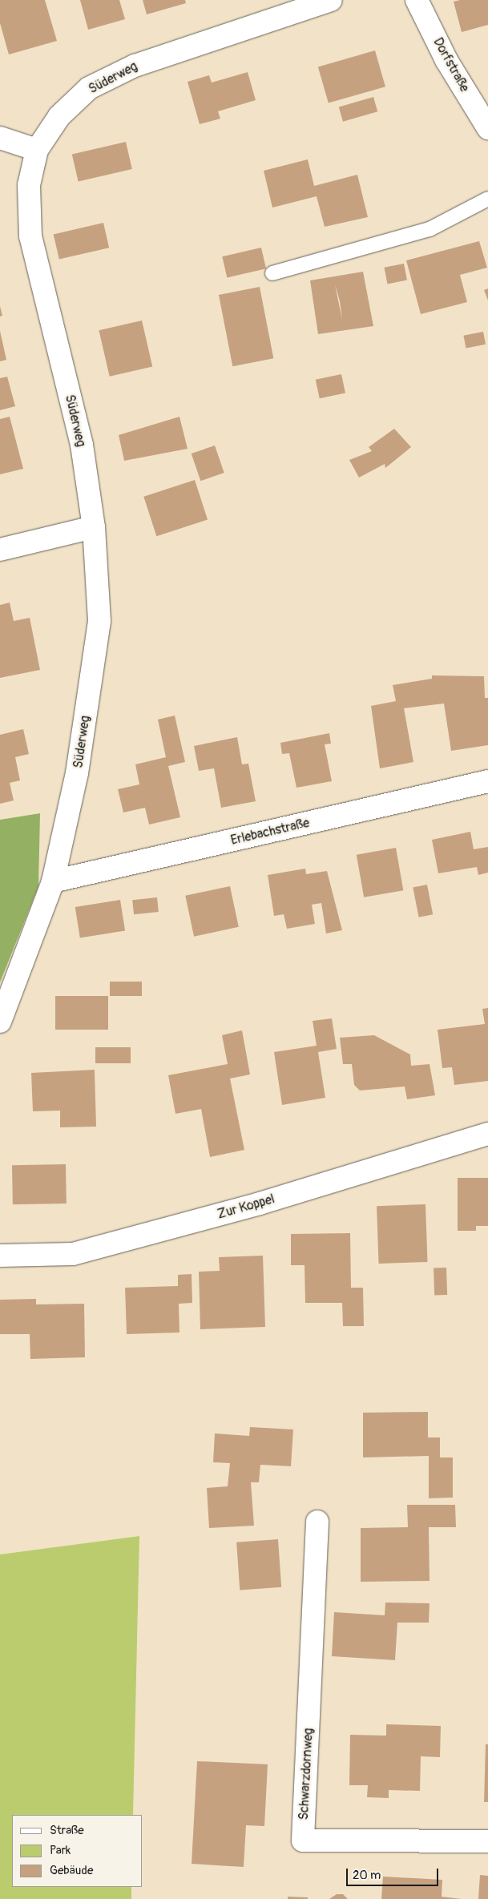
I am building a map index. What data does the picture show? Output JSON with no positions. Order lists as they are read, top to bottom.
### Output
{
  "streets": {
    "street": [
      "Dorfstraße",
      "Süderweg",
      "Erlebachstraße",
      "Zur Koppel",
      "Schwarzdornweg"
    ]
  },
  "crossings": [
    ["Süderweg", "Erlebachstraße"]
  ],
  "legend": ["Straße", "Park", "Gebäude"],
  "scale_bar": "20 m"
}
